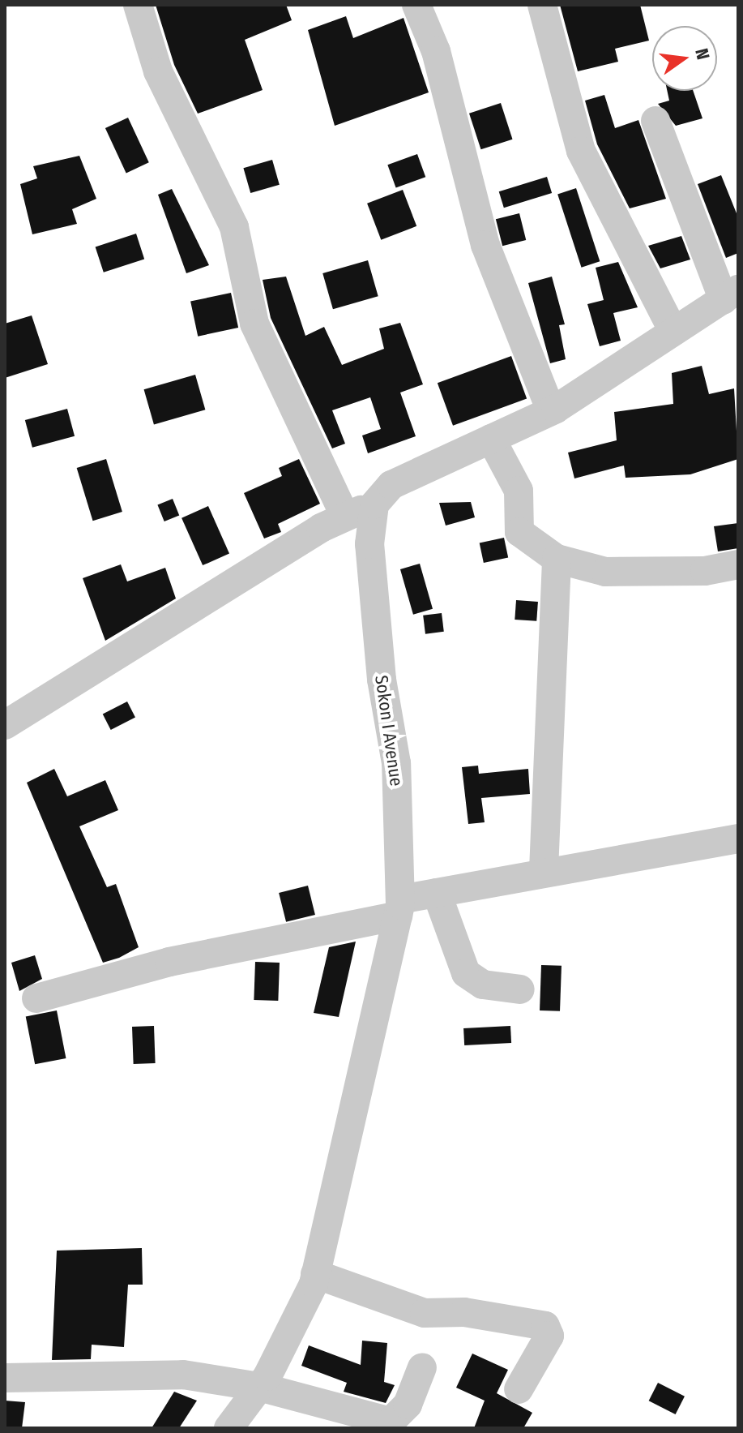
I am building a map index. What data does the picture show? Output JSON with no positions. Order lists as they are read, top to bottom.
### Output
{
  "streets": {
    "street": ["Sokon I Avenue"]
  },
  "north": "right"
}
